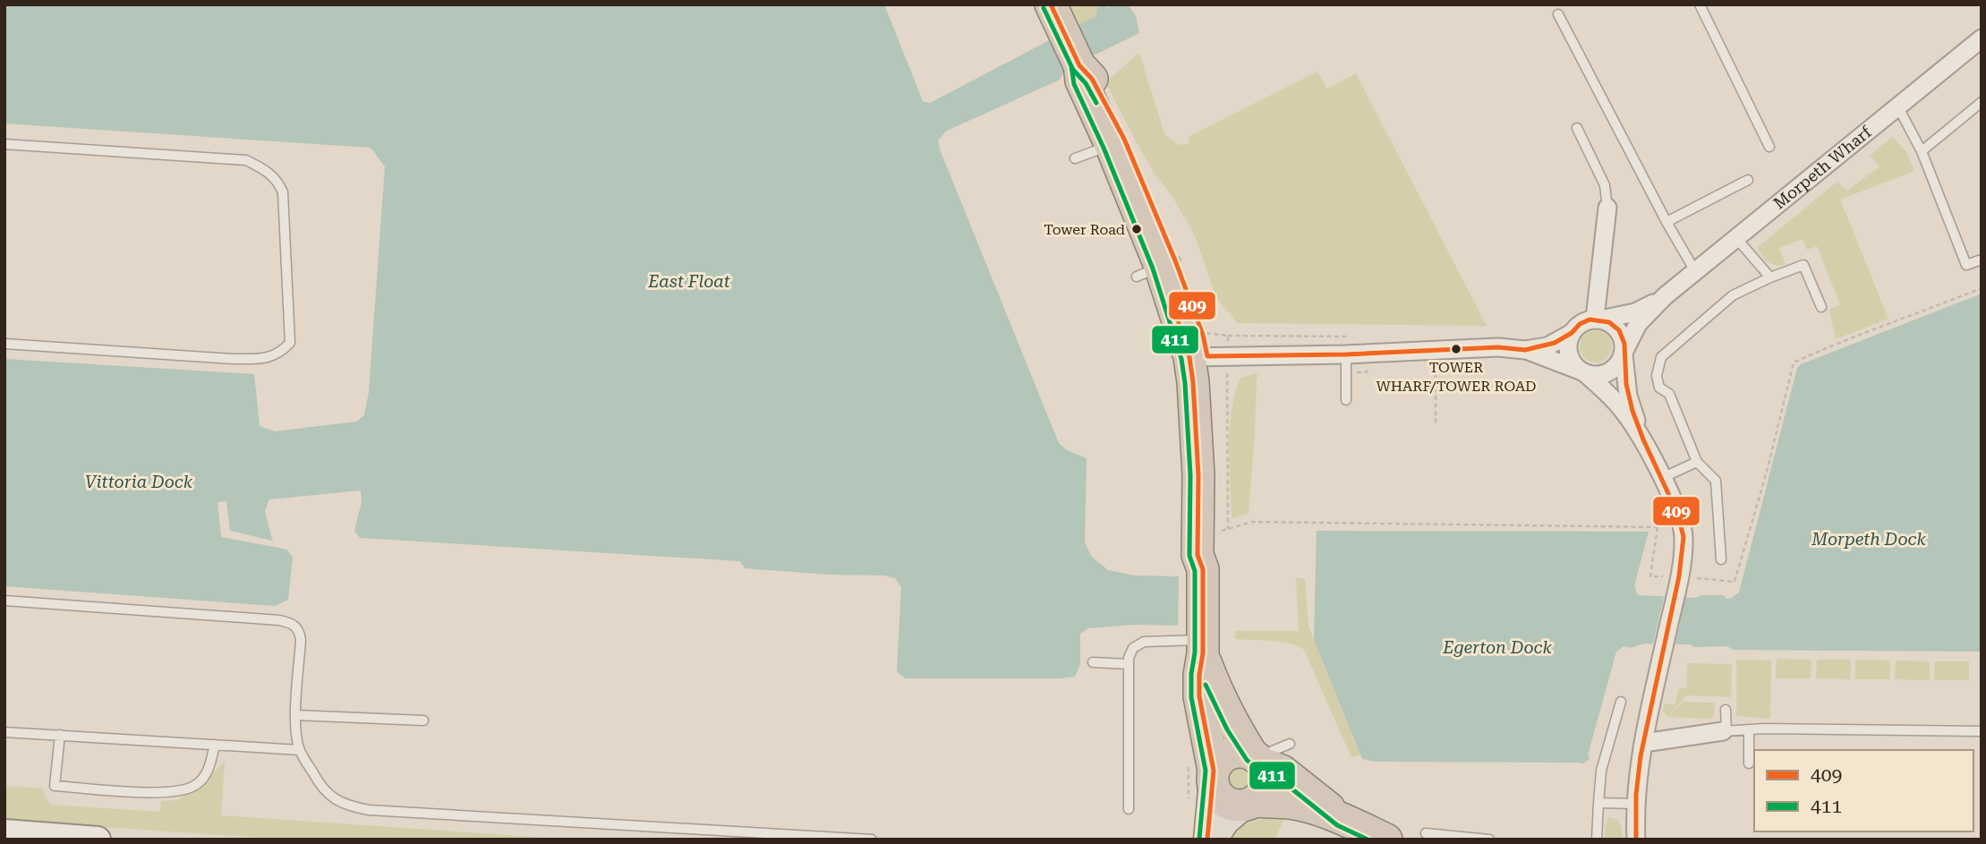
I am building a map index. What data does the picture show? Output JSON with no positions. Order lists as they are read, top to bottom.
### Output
{
  "streets": {
    "street": ["Morpeth Wharf"]
  },
  "water": [
    "East Float",
    "Vittoria Dock",
    "Morpeth Dock",
    "Egerton Dock"
  ],
  "places": ["Tower Road", "TOWER WHARF/TOWER ROAD"],
  "lines": ["transit line 409", "transit line 411"],
  "legend": ["409", "411"]
}
